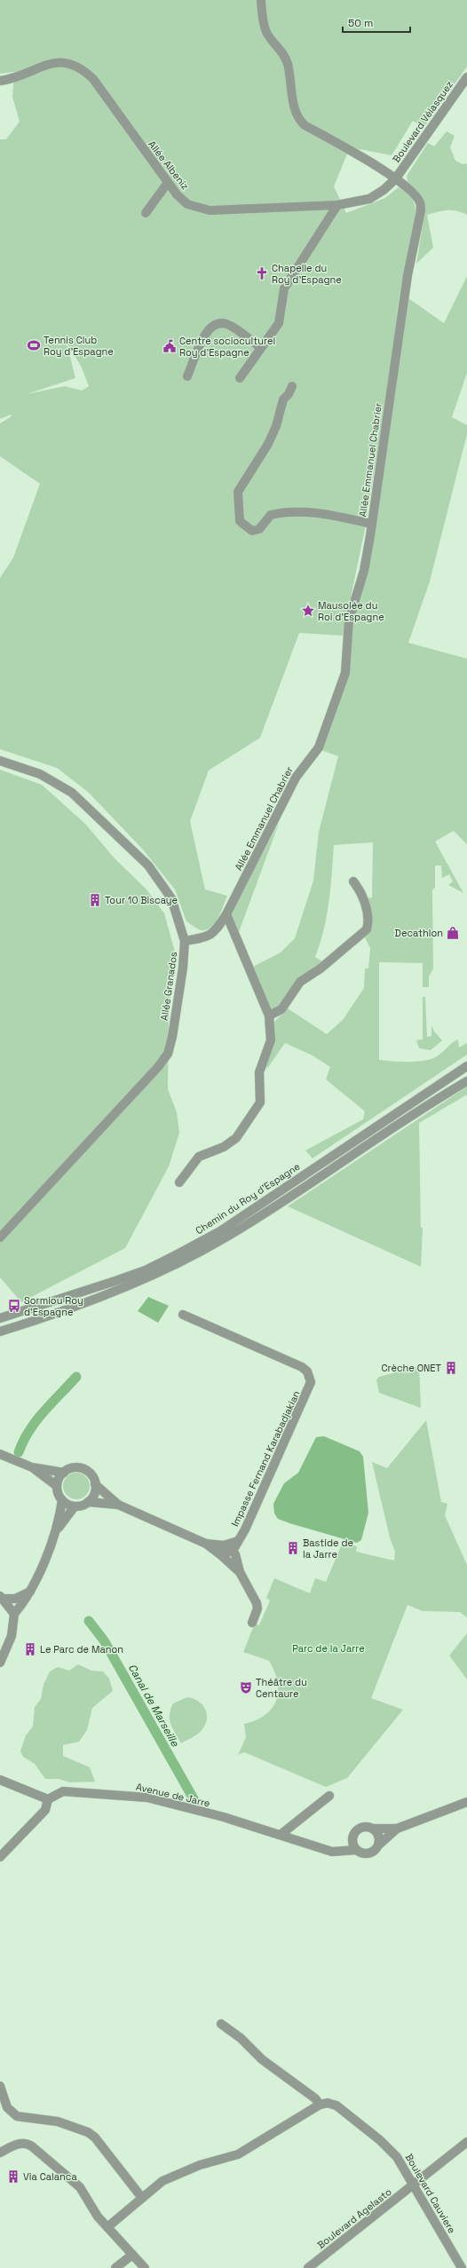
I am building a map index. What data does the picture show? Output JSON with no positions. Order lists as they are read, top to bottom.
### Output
{
  "streets": {
    "street": [
      "Boulevard Vélasquez",
      "Allée Albeniz",
      "Allée Emmanuel Chabrier",
      "Allée Granados",
      "Chemin du Roy d'Espagne",
      "Impasse Fernand Karabadjakian",
      "Avenue de Jarre",
      "Boulevard Cauviere",
      "Boulevard Agelasto"
    ]
  },
  "crossings": [
    ["Boulevard Vélasquez", "Allée Albeniz"],
    ["Boulevard Vélasquez", "Allée Emmanuel Chabrier"],
    ["Allée Albeniz", "Allée Emmanuel Chabrier"],
    ["Allée Emmanuel Chabrier", "Allée Granados"],
    ["Boulevard Cauviere", "Boulevard Agelasto"]
  ],
  "water": ["Canal de Marseille"],
  "parks": ["Parc de la Jarre"],
  "places": {
    "church": ["Chapelle du Roy d’Espagne"],
    "sports": ["Tennis Club Roy d'Espagne"],
    "public building": ["Centre socioculturel Roy d'Espagne"],
    "place": ["Mausolée du Roi d’Espagne"],
    "building": [
      "Tour 10 Biscaye",
      "Crèche ONET",
      "Bastide de la Jarre",
      "Le Parc de Manon",
      "Via Calanca"
    ],
    "shop": ["Decathlon"],
    "bus stop": ["Sormiou Roy d'Espagne"],
    "theatre": ["Théâtre du Centaure"]
  },
  "scale_bar": "50 m"
}
